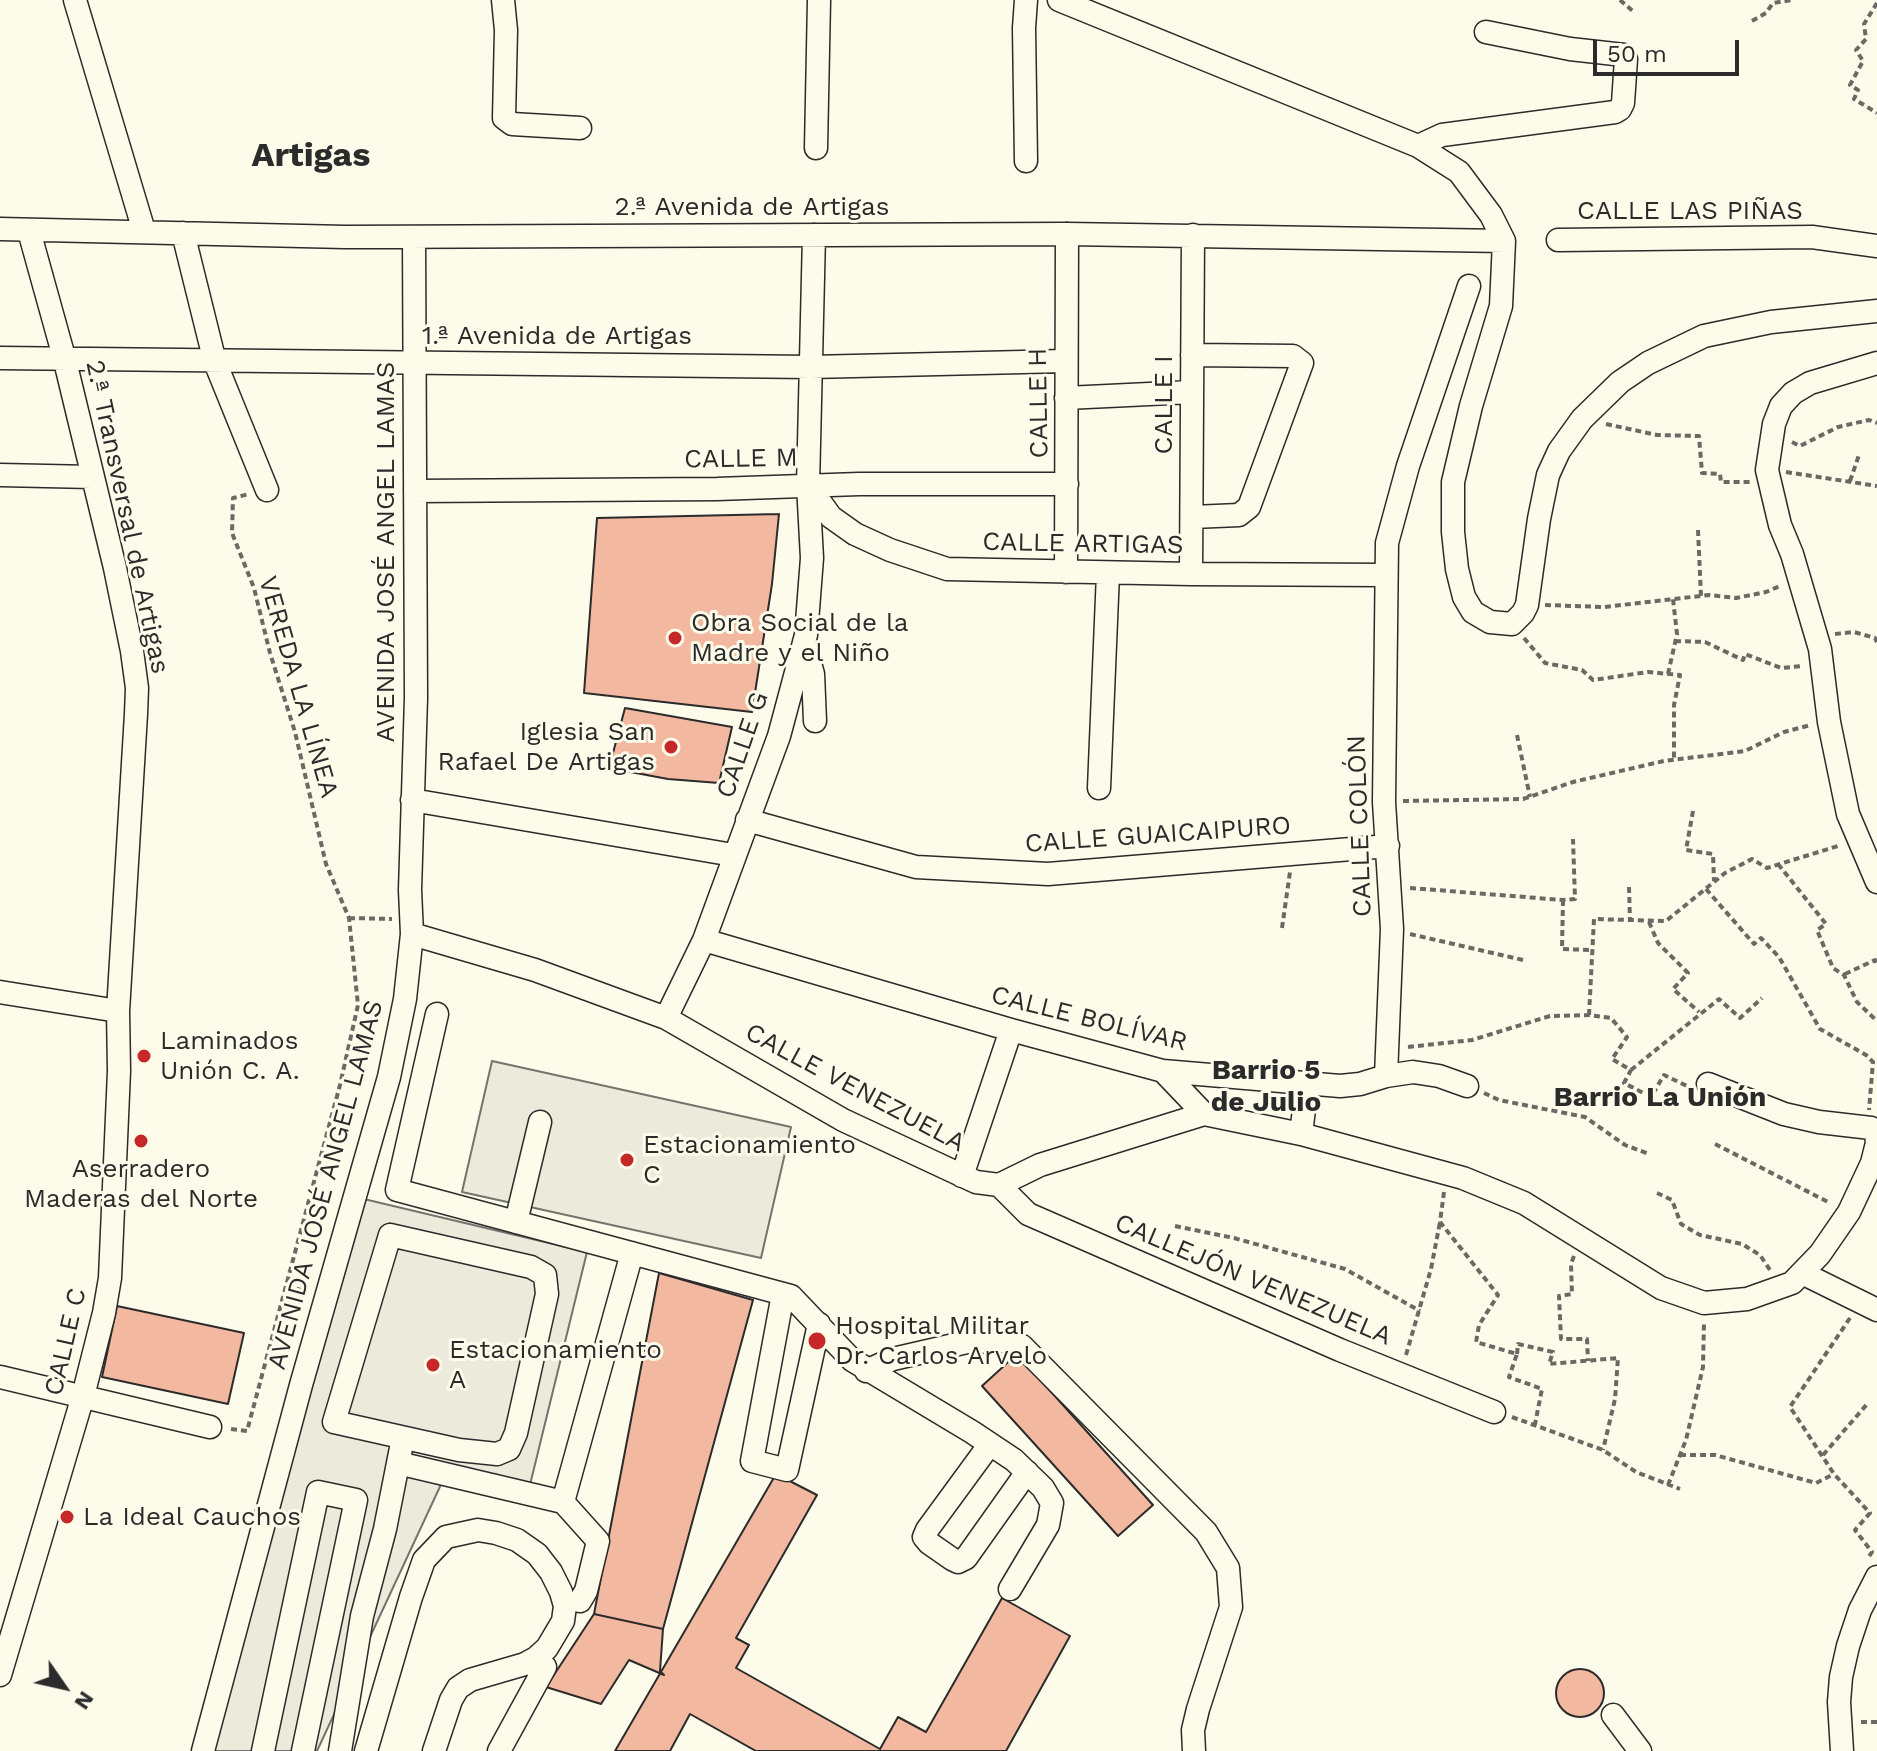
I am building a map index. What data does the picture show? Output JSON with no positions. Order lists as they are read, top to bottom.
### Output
{
  "streets": {
    "street": [
      "2.ª Avenida de Artigas",
      "CALLE LAS PIÑAS",
      "1.ª Avenida de Artigas",
      "CALLE H",
      "CALLE I",
      "CALLE M",
      "2.ª Transversal de Artigas",
      "CALLE ARTIGAS",
      "AVENIDA JOSÉ ANGEL LAMAS",
      "CALLE G",
      "CALLE COLÓN",
      "CALLE GUAICAIPURO",
      "CALLE BOLÍVAR",
      "CALLE VENEZUELA",
      "CALLEJÓN VENEZUELA",
      "CALLE C"
    ],
    "path": ["VEREDA LA LÍNEA"]
  },
  "crossings": [
    ["2.ª Avenida de Artigas", "CALLE H"],
    ["2.ª Avenida de Artigas", "CALLE I"],
    ["2.ª Avenida de Artigas", "2.ª Transversal de Artigas"],
    ["2.ª Avenida de Artigas", "AVENIDA JOSÉ ANGEL LAMAS"],
    ["2.ª Avenida de Artigas", "CALLE G"],
    ["1.ª Avenida de Artigas", "CALLE H"],
    ["1.ª Avenida de Artigas", "2.ª Transversal de Artigas"],
    ["1.ª Avenida de Artigas", "AVENIDA JOSÉ ANGEL LAMAS"],
    ["1.ª Avenida de Artigas", "CALLE G"],
    ["CALLE H", "CALLE M"],
    ["CALLE H", "CALLE ARTIGAS"],
    ["CALLE I", "CALLE ARTIGAS"],
    ["CALLE M", "CALLE ARTIGAS"],
    ["CALLE M", "AVENIDA JOSÉ ANGEL LAMAS"],
    ["CALLE M", "CALLE G"],
    ["2.ª Transversal de Artigas", "CALLE C"],
    ["CALLE ARTIGAS", "CALLE G"],
    ["CALLE ARTIGAS", "CALLE COLÓN"],
    ["AVENIDA JOSÉ ANGEL LAMAS", "CALLE VENEZUELA"],
    ["CALLE G", "CALLE GUAICAIPURO"],
    ["CALLE G", "CALLE BOLÍVAR"],
    ["CALLE G", "CALLE VENEZUELA"],
    ["CALLE COLÓN", "CALLE GUAICAIPURO"],
    ["CALLE COLÓN", "CALLE BOLÍVAR"],
    ["CALLE VENEZUELA", "CALLEJÓN VENEZUELA"]
  ],
  "districts": ["Artigas", "Barrio 5 de Julio", "Barrio La Unión"],
  "places": [
    "Obra Social de la Madre y el Niño",
    "Iglesia San Rafael De Artigas",
    "Laminados Unión C. A.",
    "Aserradero Maderas del Norte",
    "Estacionamiento C",
    "Hospital Militar Dr. Carlos Arvelo",
    "Estacionamiento A",
    "La Ideal Cauchos"
  ],
  "scale_bar": "50 m",
  "north": "bottom right"
}
